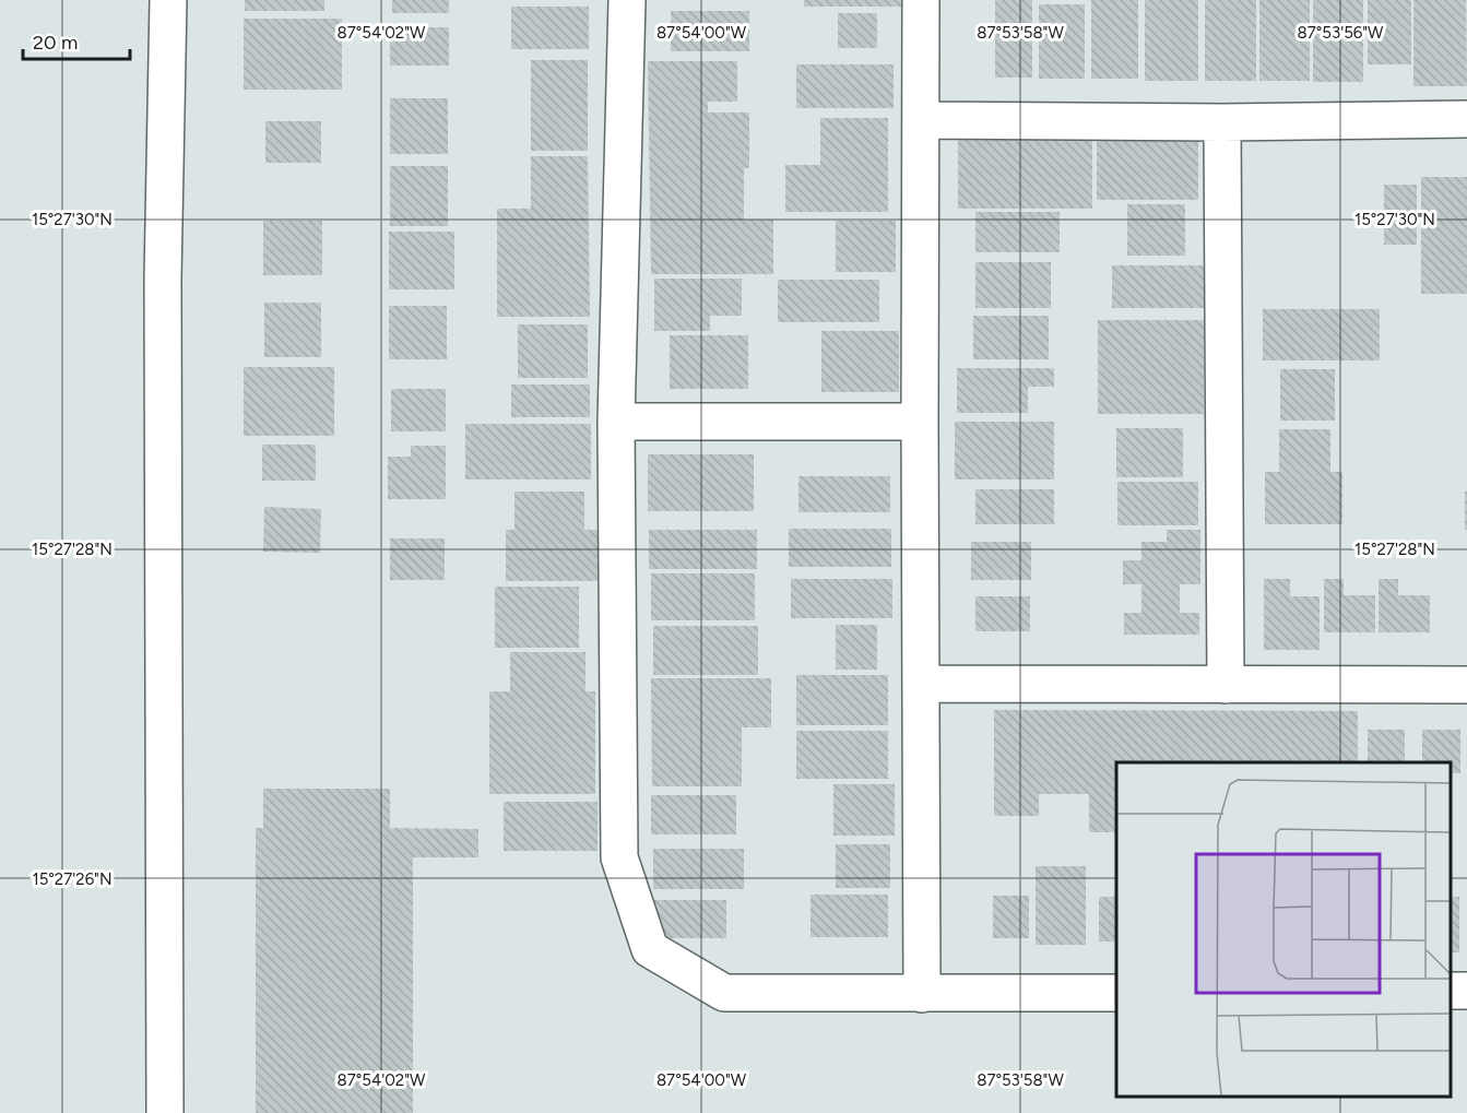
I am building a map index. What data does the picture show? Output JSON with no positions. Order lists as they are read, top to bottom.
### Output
{
  "scale_bar": "20 m",
  "coordinates": [
    "87°54'02\"W",
    "87°54'00\"W",
    "87°53'58\"W",
    "87°53'56\"W",
    "15°27'30\"N",
    "15°27'28\"N",
    "15°27'26\"N"
  ]
}
